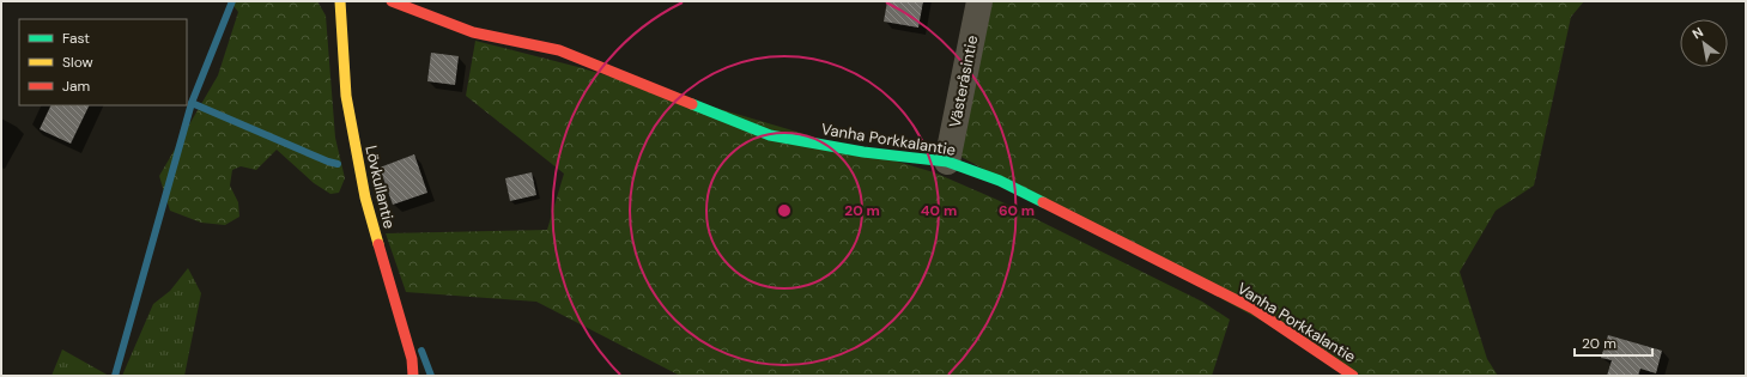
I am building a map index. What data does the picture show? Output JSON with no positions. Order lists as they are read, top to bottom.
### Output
{
  "streets": {
    "street": ["Västeråsintie", "Vanha Porkkalantie", "Lövkullantie"]
  },
  "crossings": [
    ["Västeråsintie", "Vanha Porkkalantie"]
  ],
  "legend": ["Fast", "Slow", "Jam"],
  "scale_bar": "20 m",
  "north": "top left",
  "rings": ["20 m", "40 m", "60 m"]
}
